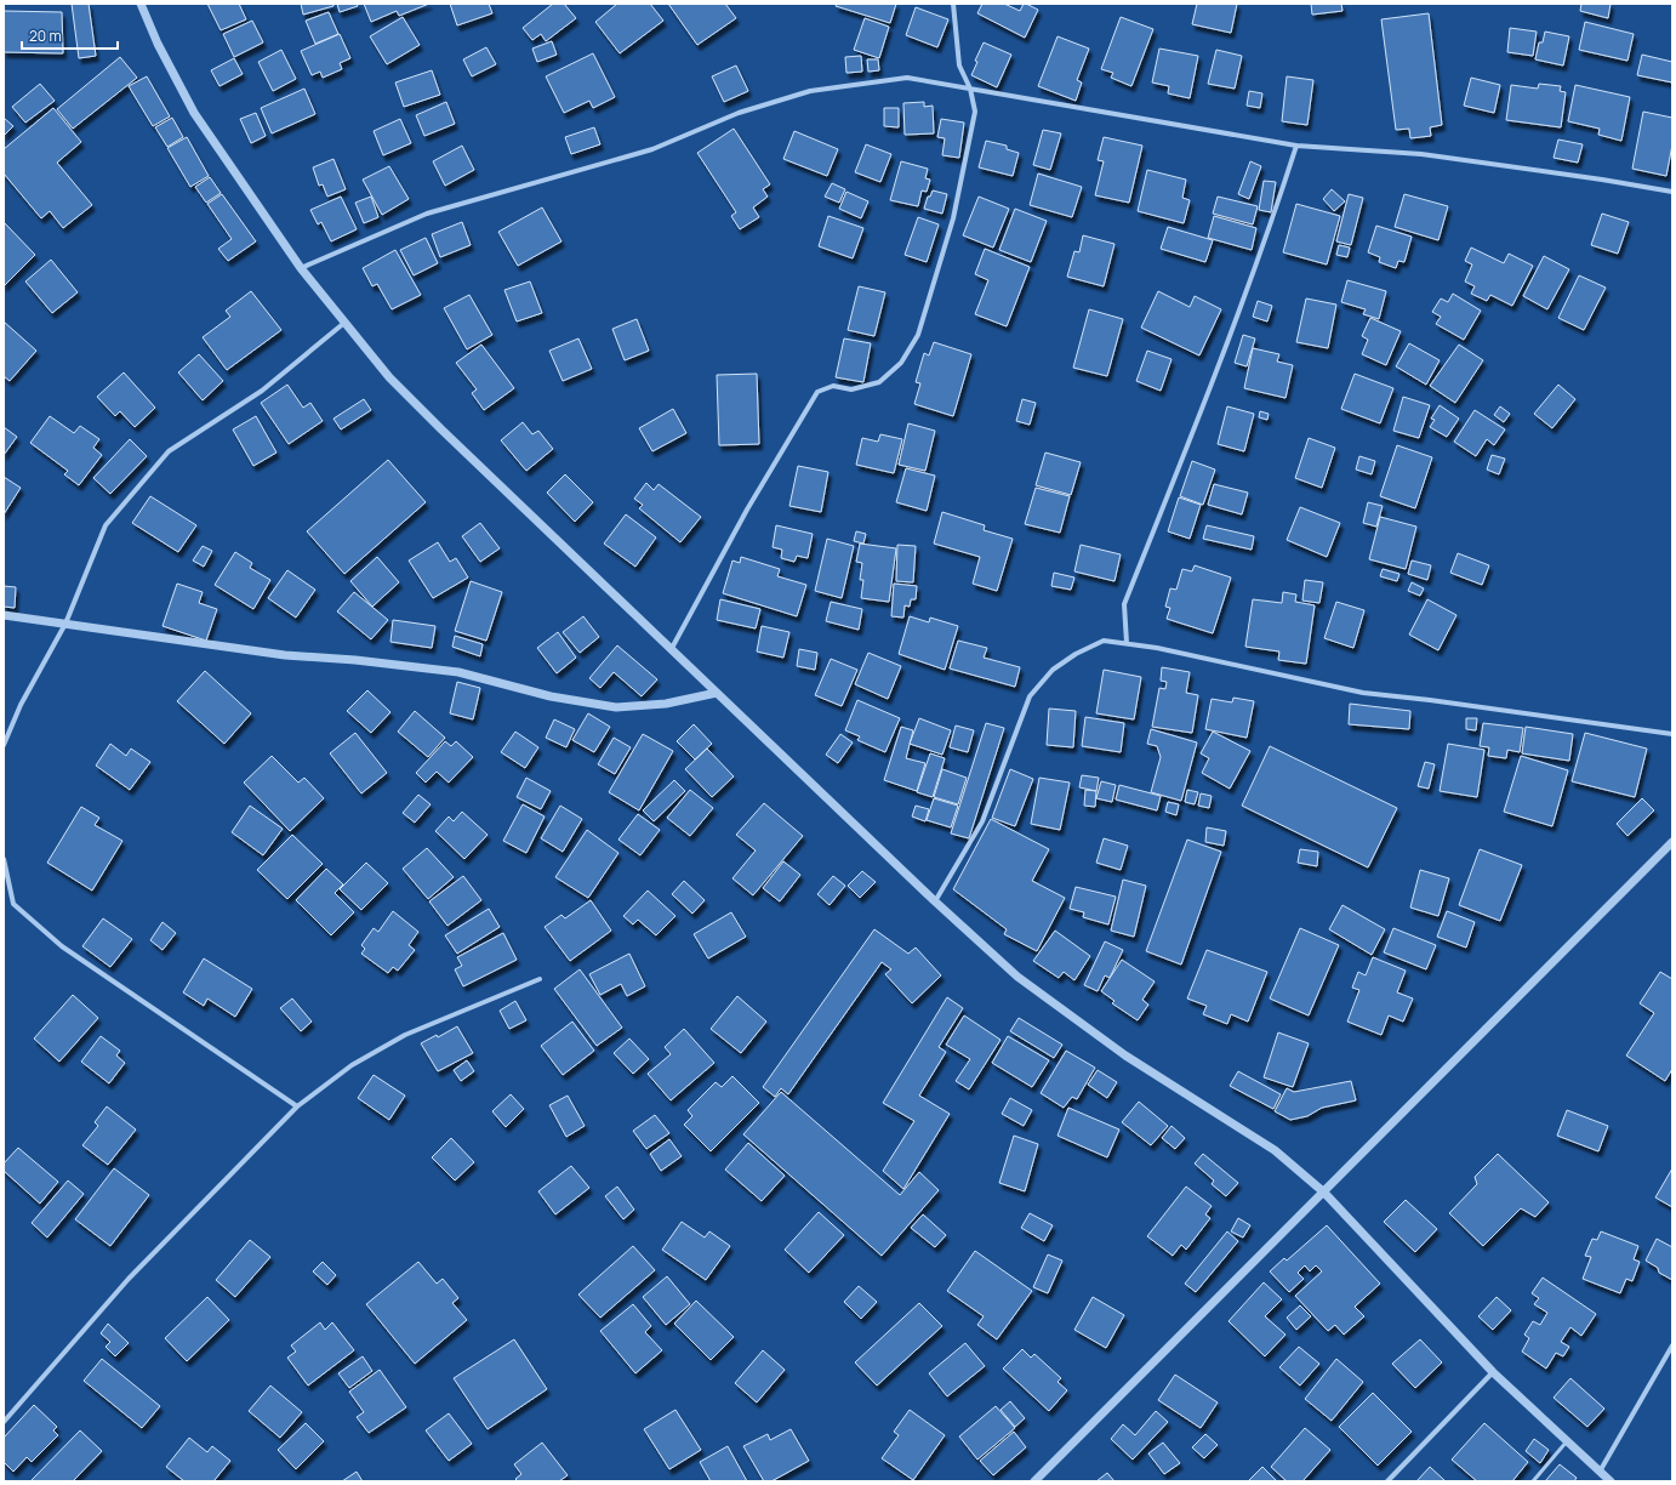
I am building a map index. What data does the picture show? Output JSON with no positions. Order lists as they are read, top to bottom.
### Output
{
  "scale_bar": "20 m"
}
